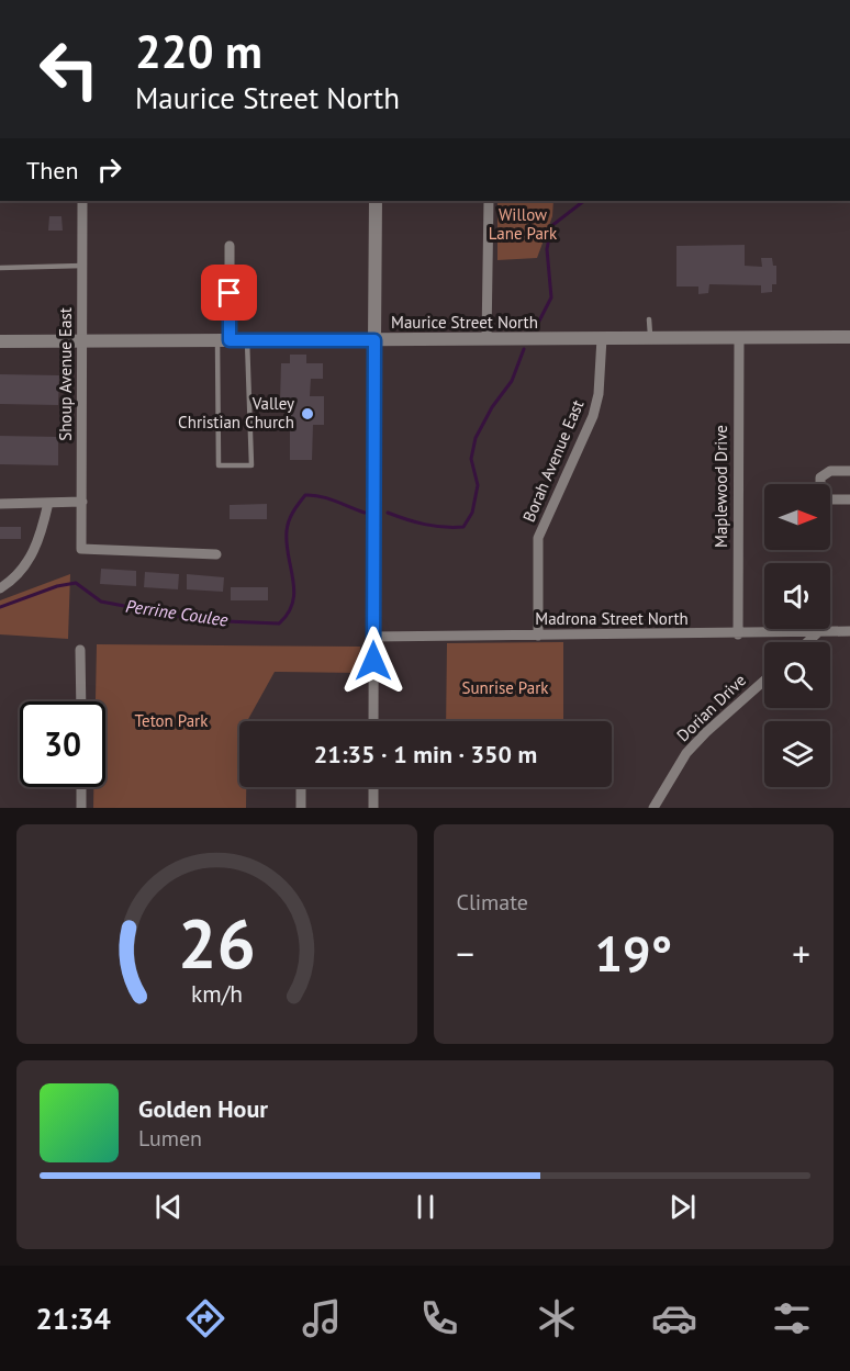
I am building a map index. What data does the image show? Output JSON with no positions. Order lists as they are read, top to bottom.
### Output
{
  "streets": {
    "street": [
      "Maurice Street North",
      "Shoup Avenue East",
      "Borah Avenue East",
      "Maplewood Drive",
      "Madrona Street North",
      "Dorian Drive"
    ]
  },
  "crossings": [
    ["Maurice Street North", "Shoup Avenue East"],
    ["Maurice Street North", "Borah Avenue East"],
    ["Maurice Street North", "Maplewood Drive"],
    ["Borah Avenue East", "Madrona Street North"],
    ["Maplewood Drive", "Madrona Street North"]
  ],
  "water": ["Perrine Coulee"],
  "parks": ["Willow Lane Park", "Sunrise Park", "Teton Park"],
  "places": ["Valley Christian Church"],
  "north": "right",
  "page": {
    "turn": ["220 m", "Maurice Street North"],
    "then": "Then",
    "limit": "30",
    "trip": "21:35 · 1 min · 350 m",
    "tile": "Climate",
    "heat": ["−", "19°", "+"],
    "song": ["Golden Hour", "Lumen"],
    "tabs": "21:34",
    "gauge": ["26", "km/h"]
  }
}
